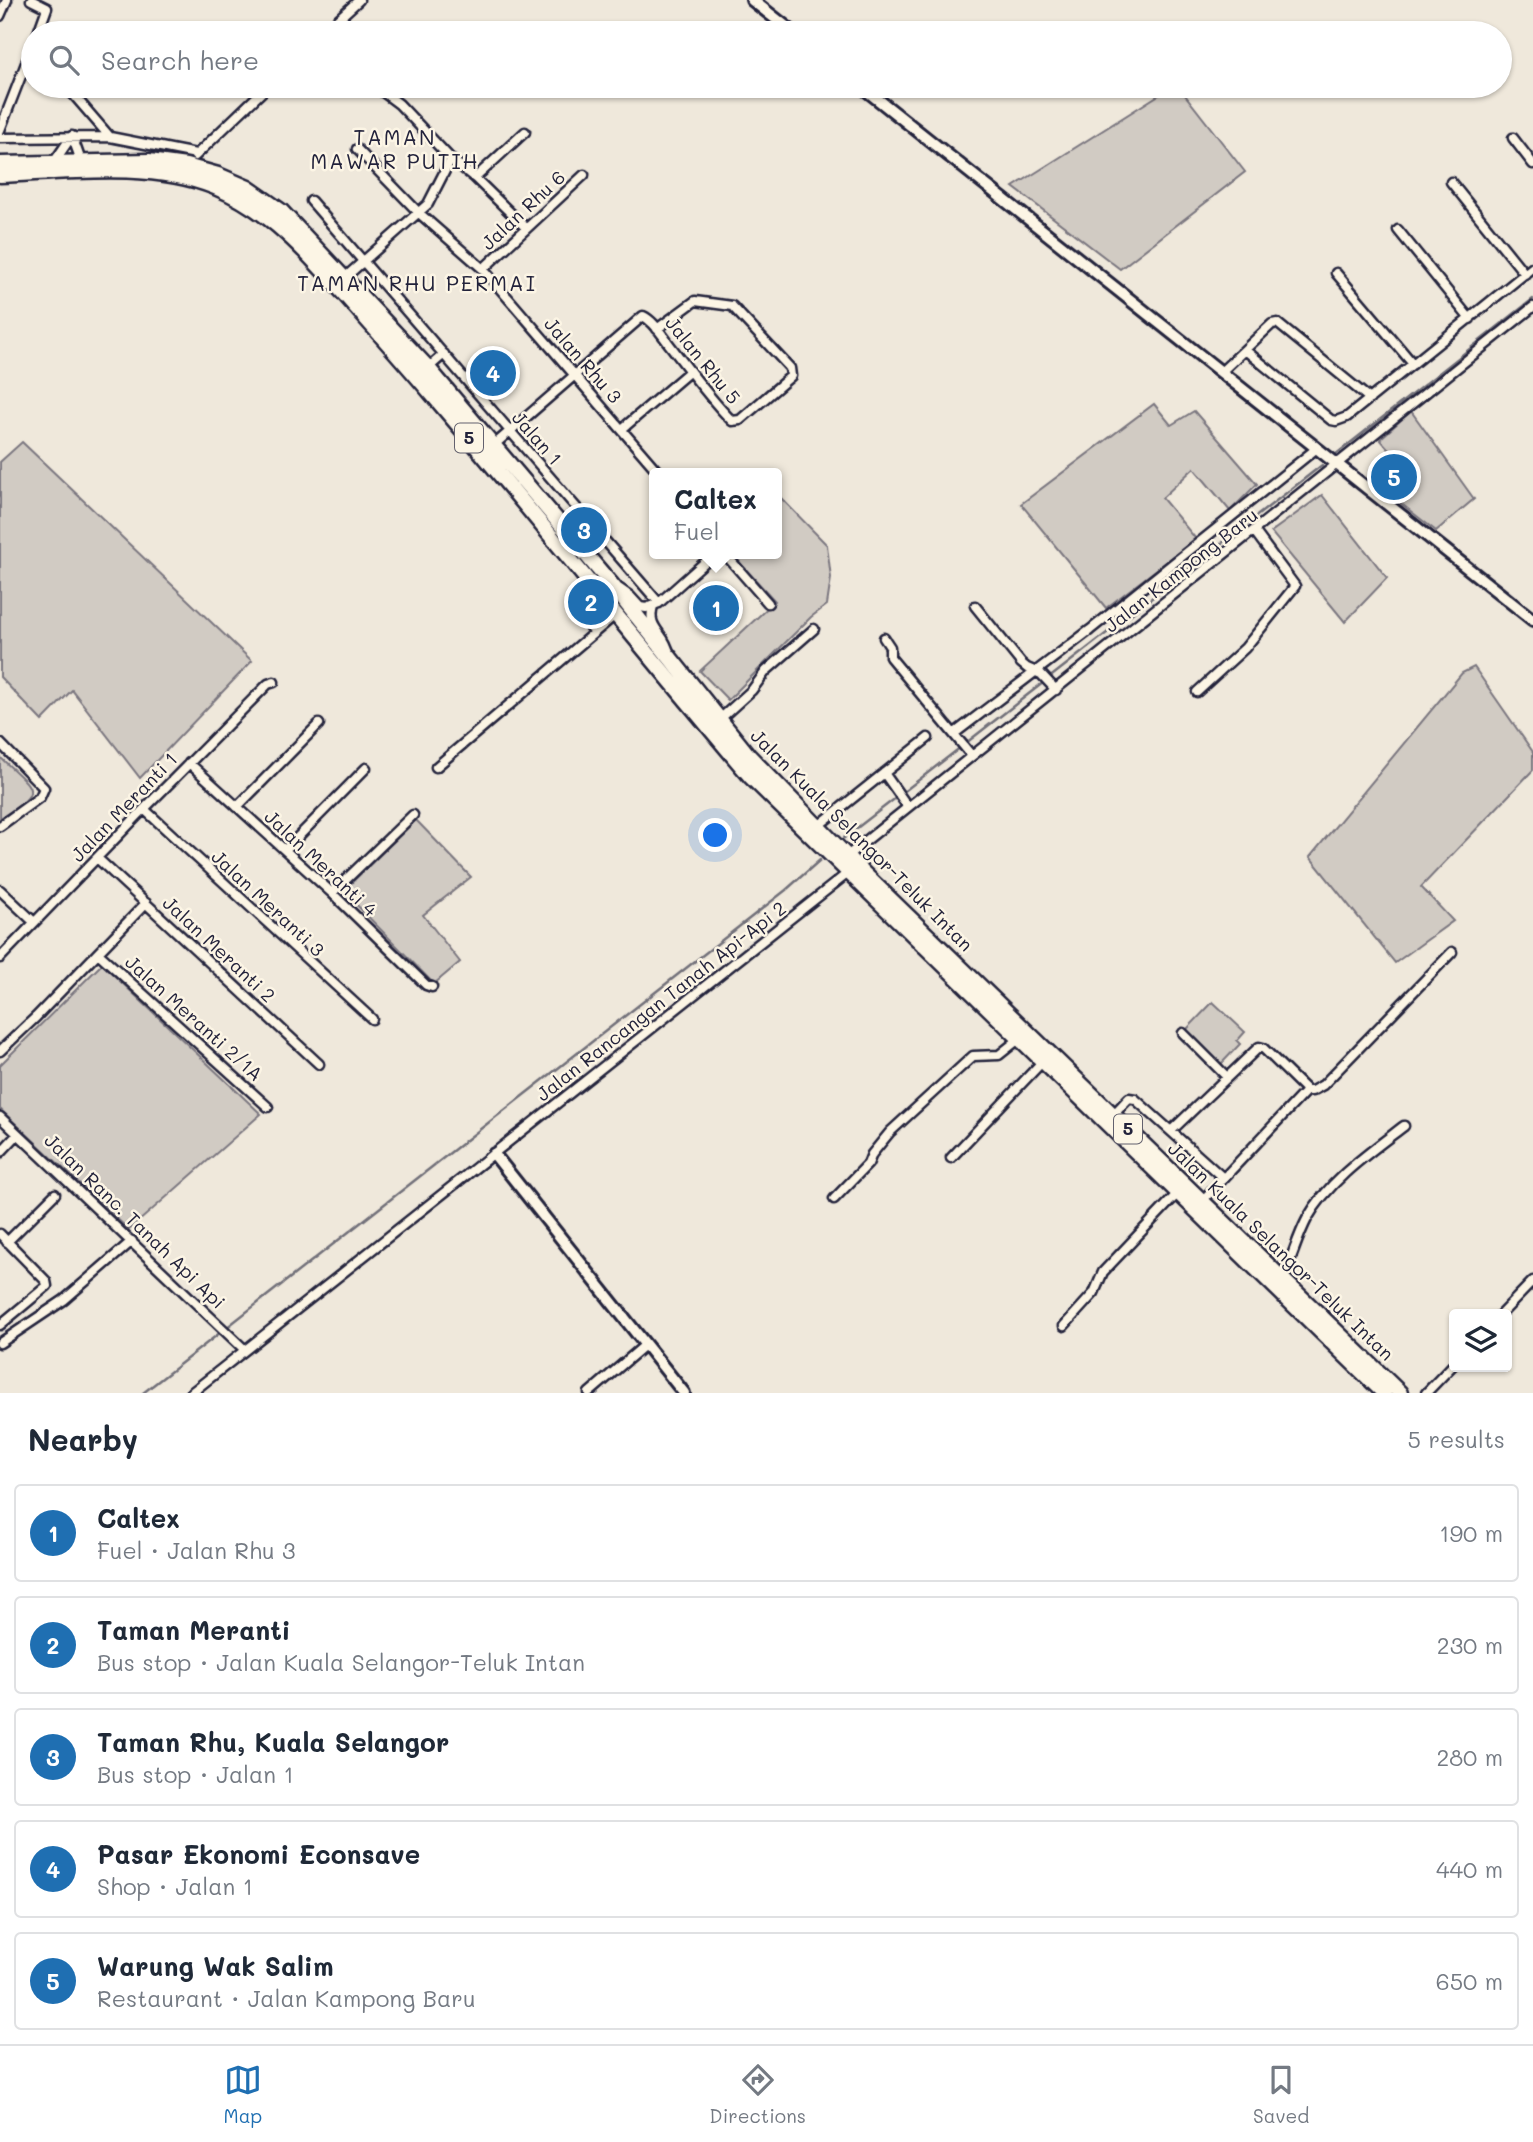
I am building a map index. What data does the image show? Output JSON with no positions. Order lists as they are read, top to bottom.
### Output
{
  "streets": {
    "highway": ["5", "Jalan Kuala Selangor-Teluk Intan"],
    "street": [
      "Jalan Rhu 6",
      "Jalan Rhu 3",
      "Jalan Rhu 5",
      "Jalan 1",
      "Jalan Kampong Baru",
      "Jalan Meranti 1",
      "Jalan Meranti 4",
      "Jalan Meranti 3",
      "Jalan Meranti 2",
      "Jalan Rancangan Tanah Api-Api 2",
      "Jalan Meranti 2/1A",
      "Jalan Ranc. Tanah Api Api"
    ]
  },
  "crossings": [
    ["Jalan Rhu 6", "Jalan Rhu 3"],
    ["Jalan Rhu 3", "Jalan Rhu 5"],
    ["Jalan Kampong Baru", "Jalan Kuala Selangor-Teluk Intan"],
    ["Jalan Meranti 1", "Jalan Meranti 4"],
    ["Jalan Meranti 1", "Jalan Meranti 3"],
    ["Jalan Meranti 1", "Jalan Meranti 2"],
    ["Jalan Kuala Selangor-Teluk Intan", "Jalan Rancangan Tanah Api-Api 2"],
    ["Jalan Rancangan Tanah Api-Api 2", "Jalan Ranc. Tanah Api Api"]
  ],
  "districts": ["TAMAN MAWAR PUTIH", "TAMAN RHU PERMAI"],
  "page": {
    "search": "Search here",
    "pins": [
      "4",
      "5",
      "3",
      "2",
      "1"
    ],
    "popup": ["Caltex", "Fuel"],
    "heading": ["Nearby", "5 results"],
    "list": [
      {
        "mark": "1",
        "name": "Caltex",
        "note": "Fuel · Jalan Rhu 3",
        "value": "190 m"
      },
      {
        "mark": "2",
        "name": "Taman Meranti",
        "note": "Bus stop · Jalan Kuala Selangor-Teluk Intan",
        "value": "230 m"
      },
      {
        "mark": "3",
        "name": "Taman Rhu, Kuala Selangor",
        "note": "Bus stop · Jalan 1",
        "value": "280 m"
      },
      {
        "mark": "4",
        "name": "Pasar Ekonomi Econsave",
        "note": "Shop · Jalan 1",
        "value": "440 m"
      },
      {
        "mark": "5",
        "name": "Warung Wak Salim",
        "note": "Restaurant · Jalan Kampong Baru",
        "value": "650 m"
      }
    ],
    "nav": ["Map", "Directions", "Saved"]
  }
}
